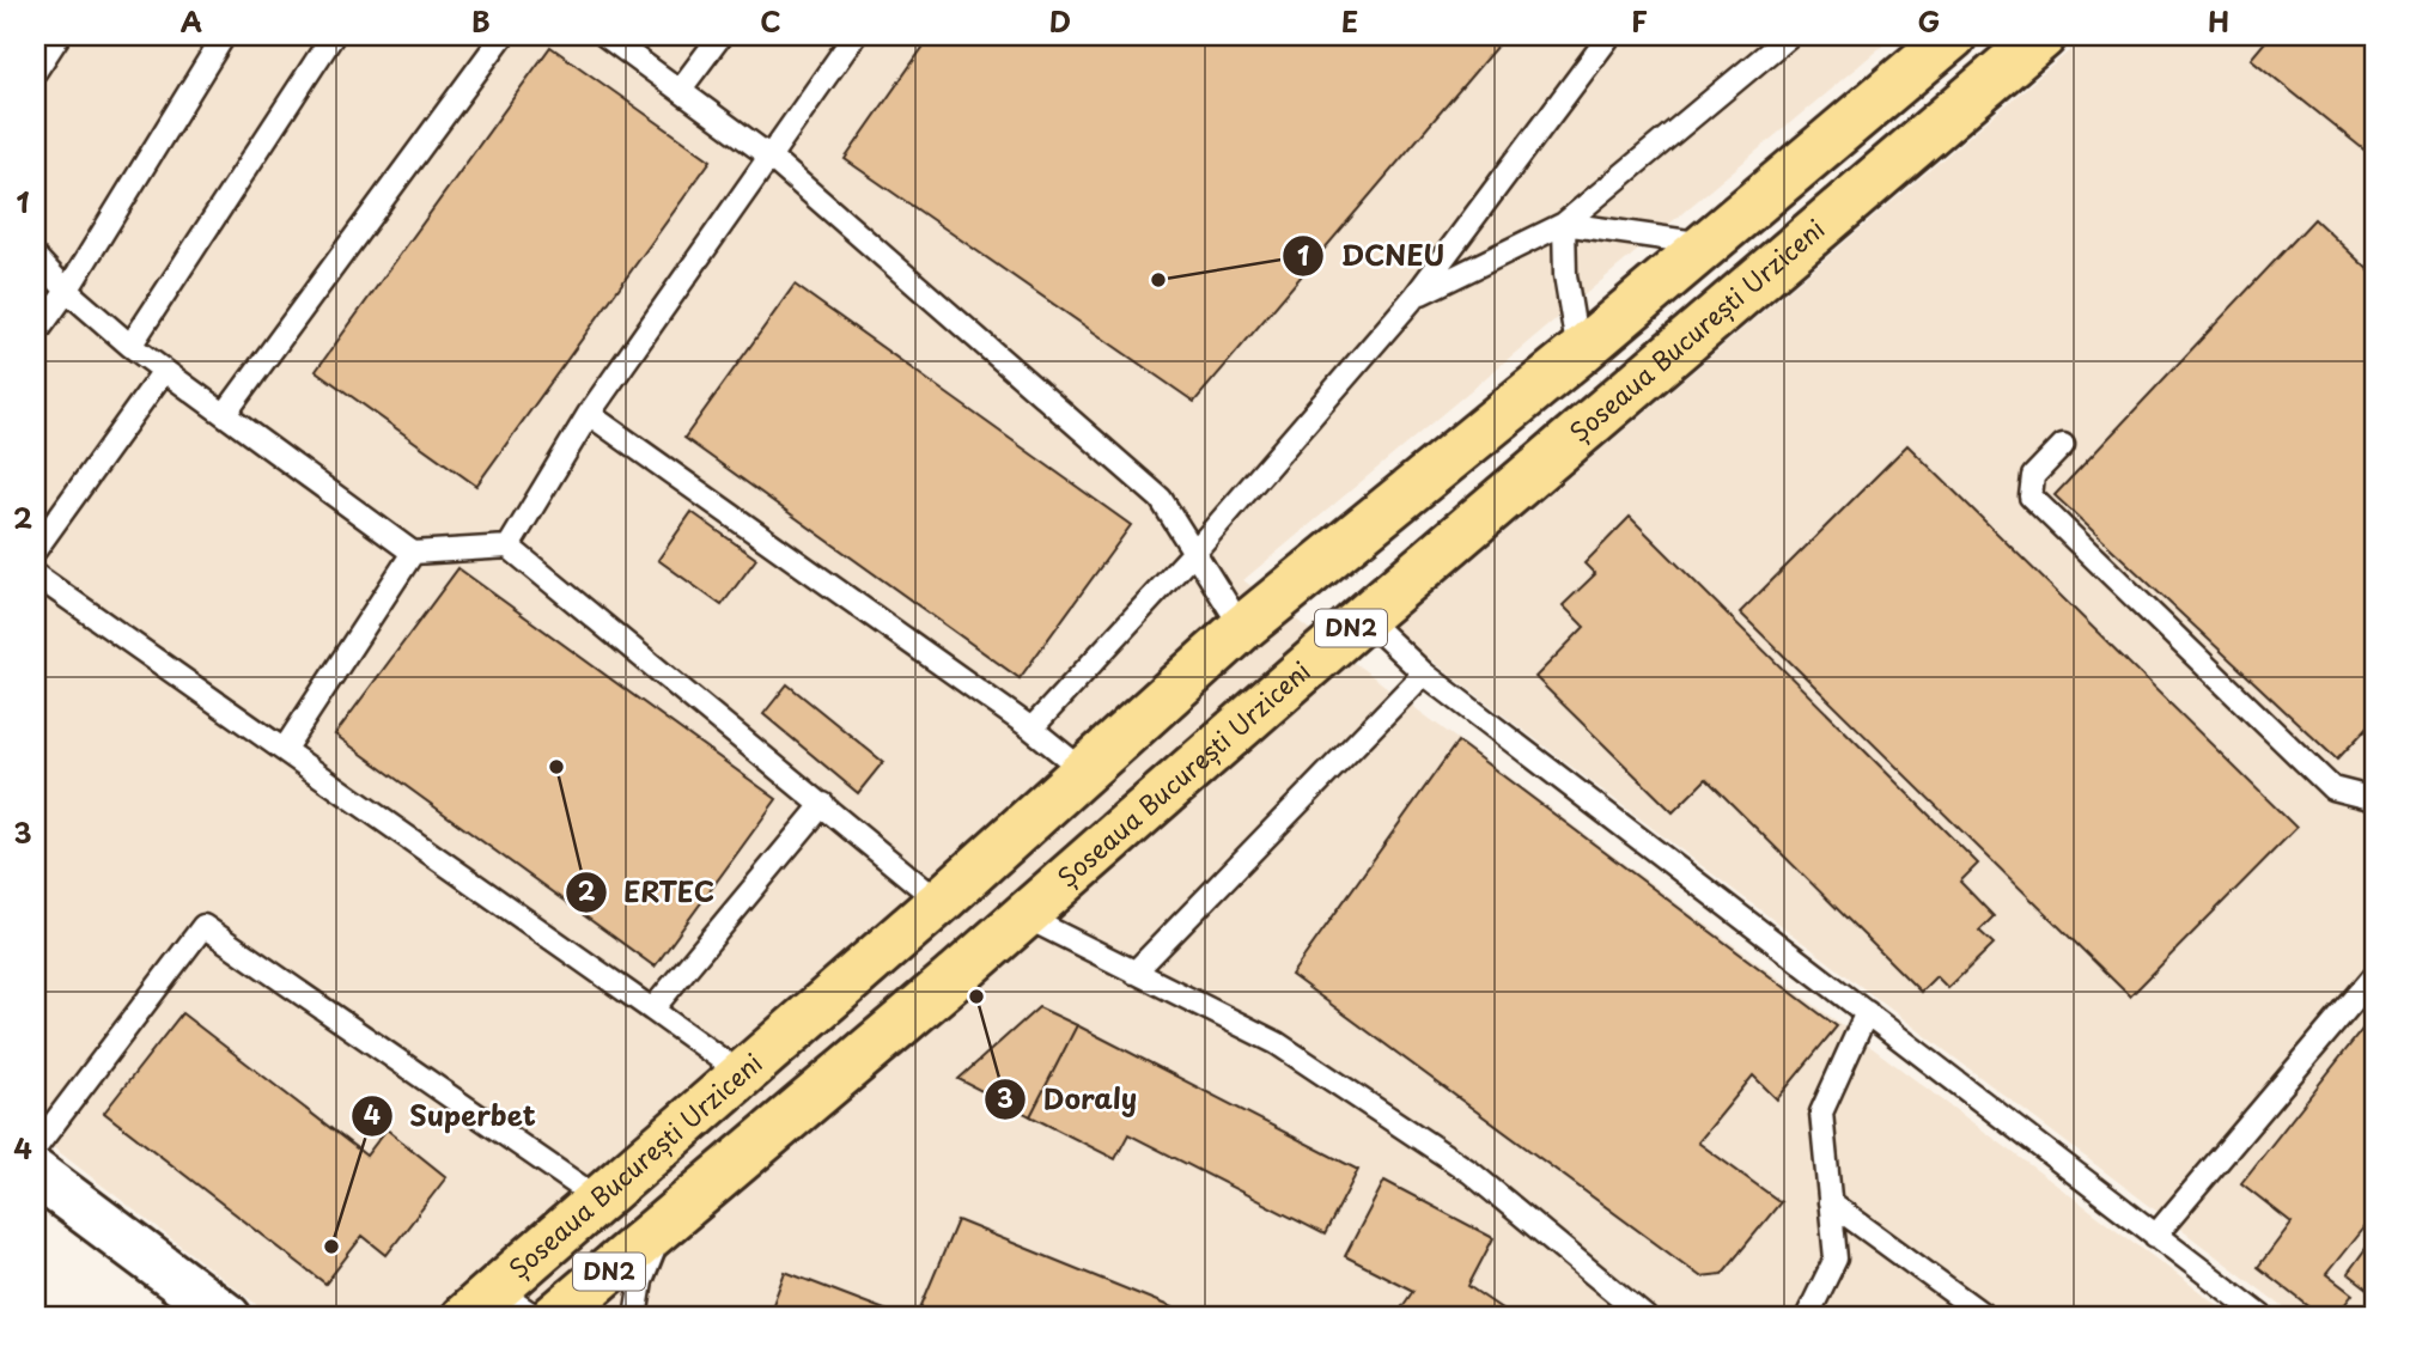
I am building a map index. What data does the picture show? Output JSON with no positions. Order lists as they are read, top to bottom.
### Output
{
  "streets": {
    "highway": ["Șoseaua București Urziceni", "DN2"]
  },
  "places": [
    "DCNEU",
    "ERTEC",
    "Doraly",
    "Superbet"
  ],
  "grid": {
    "columns": [
      "A",
      "B",
      "C",
      "D",
      "E",
      "F",
      "G",
      "H"
    ],
    "rows": [
      "1",
      "2",
      "3",
      "4"
    ]
  }
}
